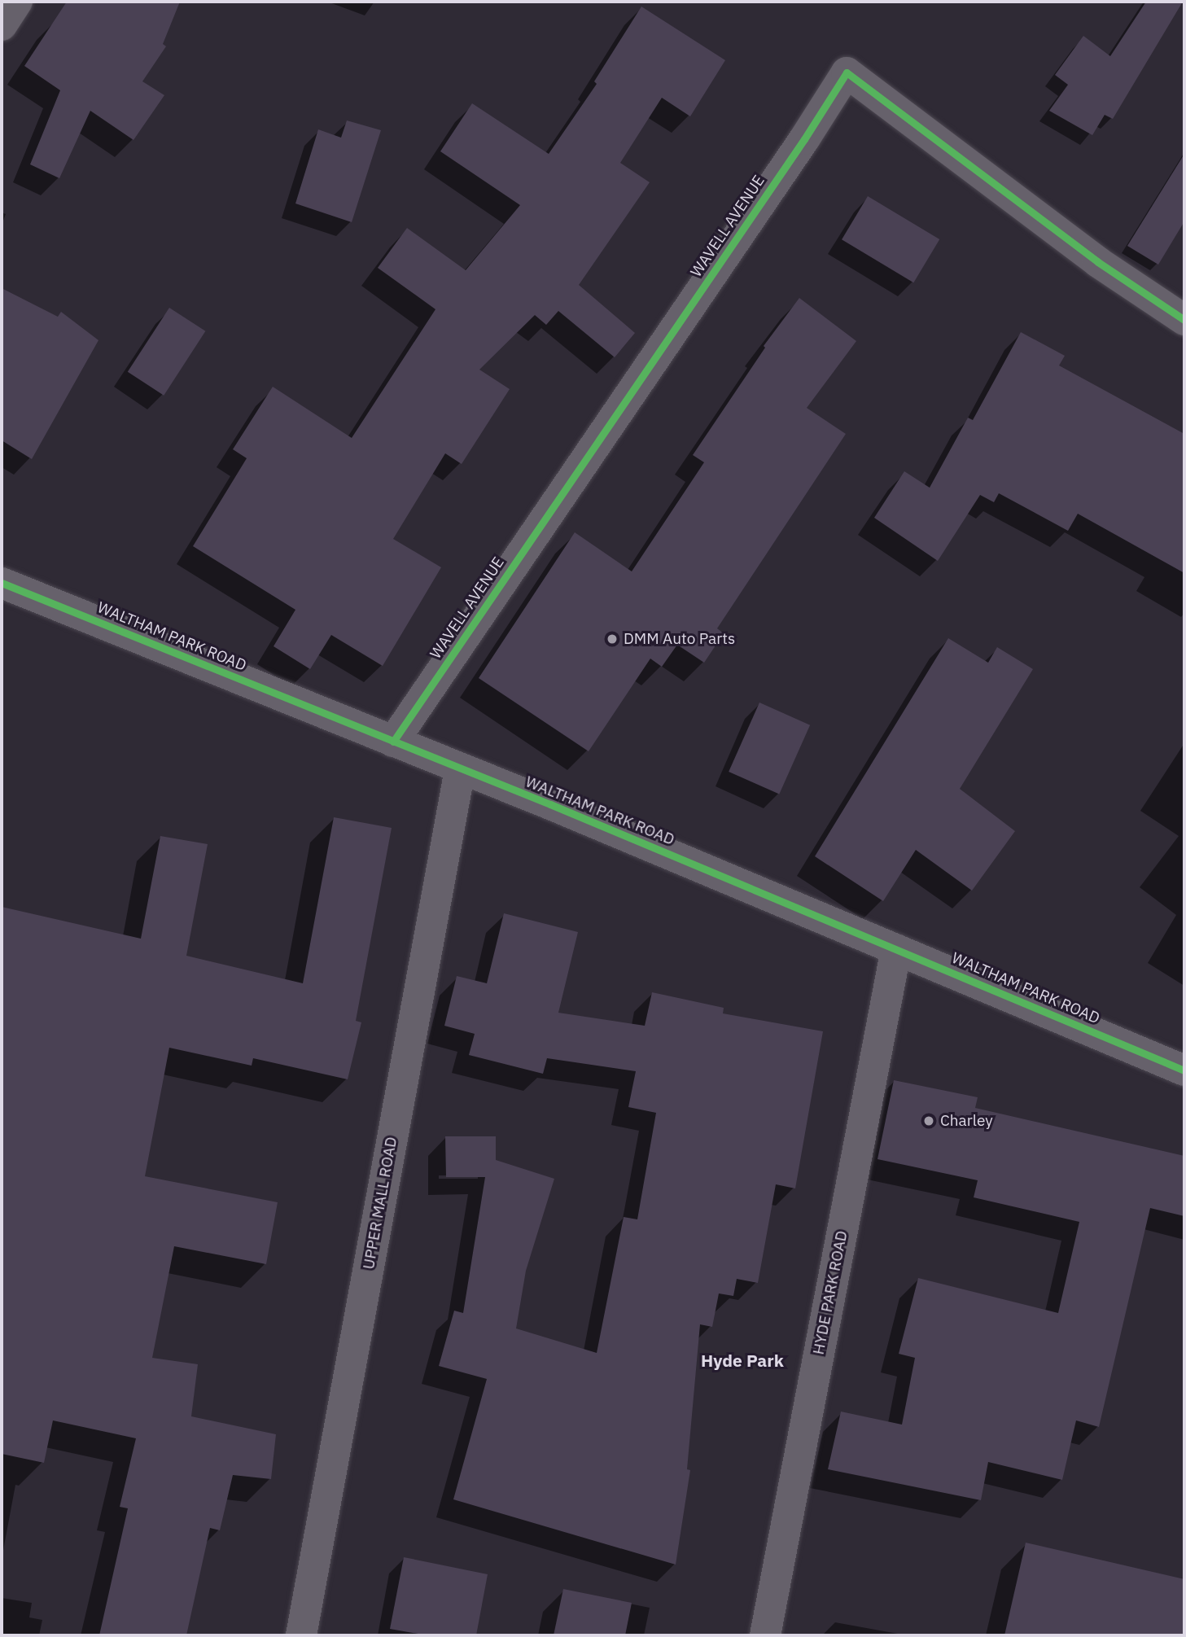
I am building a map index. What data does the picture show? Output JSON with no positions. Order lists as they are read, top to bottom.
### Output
{
  "streets": {
    "street": [
      "WAVELL AVENUE",
      "WALTHAM PARK ROAD",
      "UPPER MALL ROAD",
      "HYDE PARK ROAD"
    ]
  },
  "crossings": [
    ["WAVELL AVENUE", "WALTHAM PARK ROAD"],
    ["WALTHAM PARK ROAD", "UPPER MALL ROAD"],
    ["WALTHAM PARK ROAD", "HYDE PARK ROAD"]
  ],
  "districts": ["Hyde Park"],
  "places": ["DMM Auto Parts", "Charley"]
}
